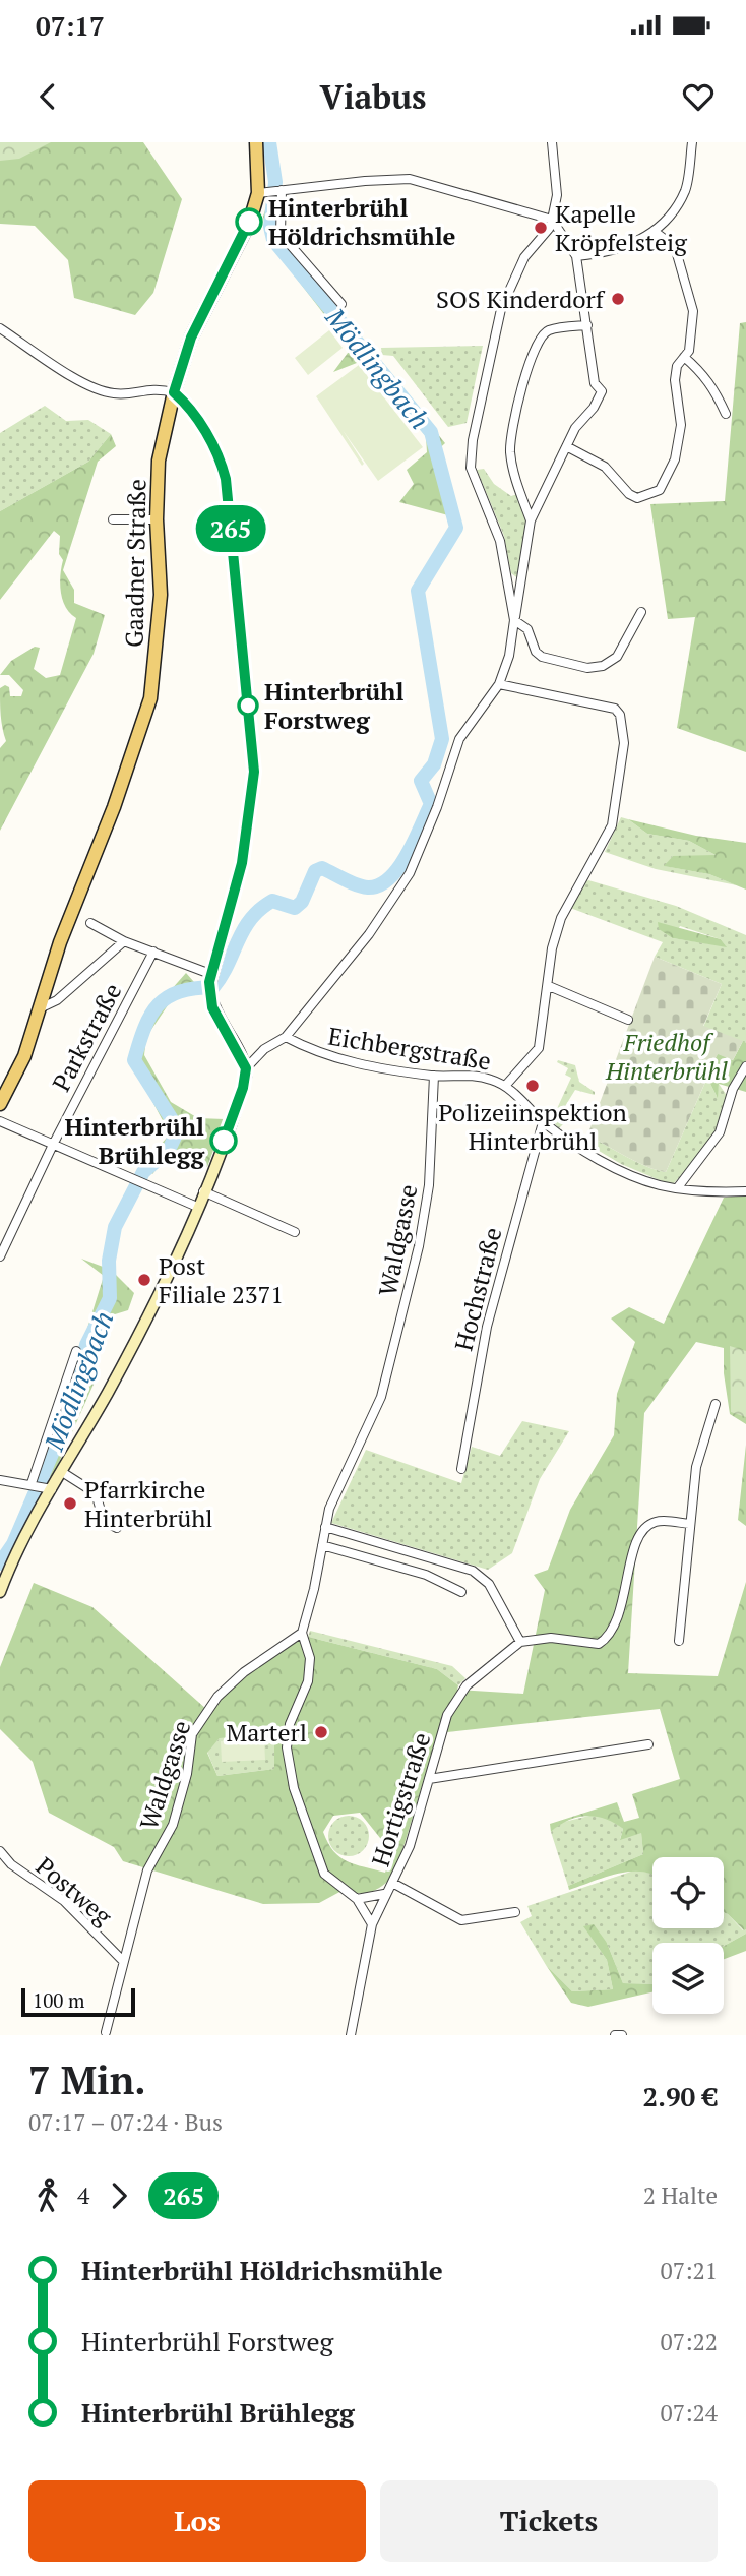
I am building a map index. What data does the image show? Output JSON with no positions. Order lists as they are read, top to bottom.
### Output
{
  "streets": {
    "main road": ["Gaadner Straße"],
    "street": [
      "Parkstraße",
      "Eichbergstraße",
      "Waldgasse",
      "Hochstraße",
      "Hortigstraße",
      "Postweg"
    ]
  },
  "crossings": [
    ["Eichbergstraße", "Waldgasse"],
    ["Eichbergstraße", "Hochstraße"],
    ["Waldgasse", "Postweg"]
  ],
  "water": ["Mödlingbach"],
  "parks": ["Friedhof Hinterbrühl"],
  "places": [
    "Hinterbrühl Höldrichsmühle",
    "Kapelle Kröpfelsteig",
    "SOS Kinderdorf",
    "Hinterbrühl Forstweg",
    "Polizeiinspektion Hinterbrühl",
    "Hinterbrühl Brühlegg",
    "Post Filiale 2371",
    "Pfarrkirche Hinterbrühl",
    "Marterl"
  ],
  "lines": ["bus line 265"],
  "scale_bar": "100 m",
  "page": {
    "status": "07:17",
    "header": "Viabus",
    "on_map": "265",
    "scale": "100 m",
    "heading": ["7 Min.", "07:17 – 07:24 · Bus", "2.90 €"],
    "legs": ["4", "265", "2 Halte"],
    "list": [
      {
        "name": "Hinterbrühl Höldrichsmühle",
        "value": "07:21"
      },
      {
        "name": "Hinterbrühl Forstweg",
        "value": "07:22"
      },
      {
        "name": "Hinterbrühl Brühlegg",
        "value": "07:24"
      }
    ],
    "buttons": ["Los", "Tickets"]
  }
}
